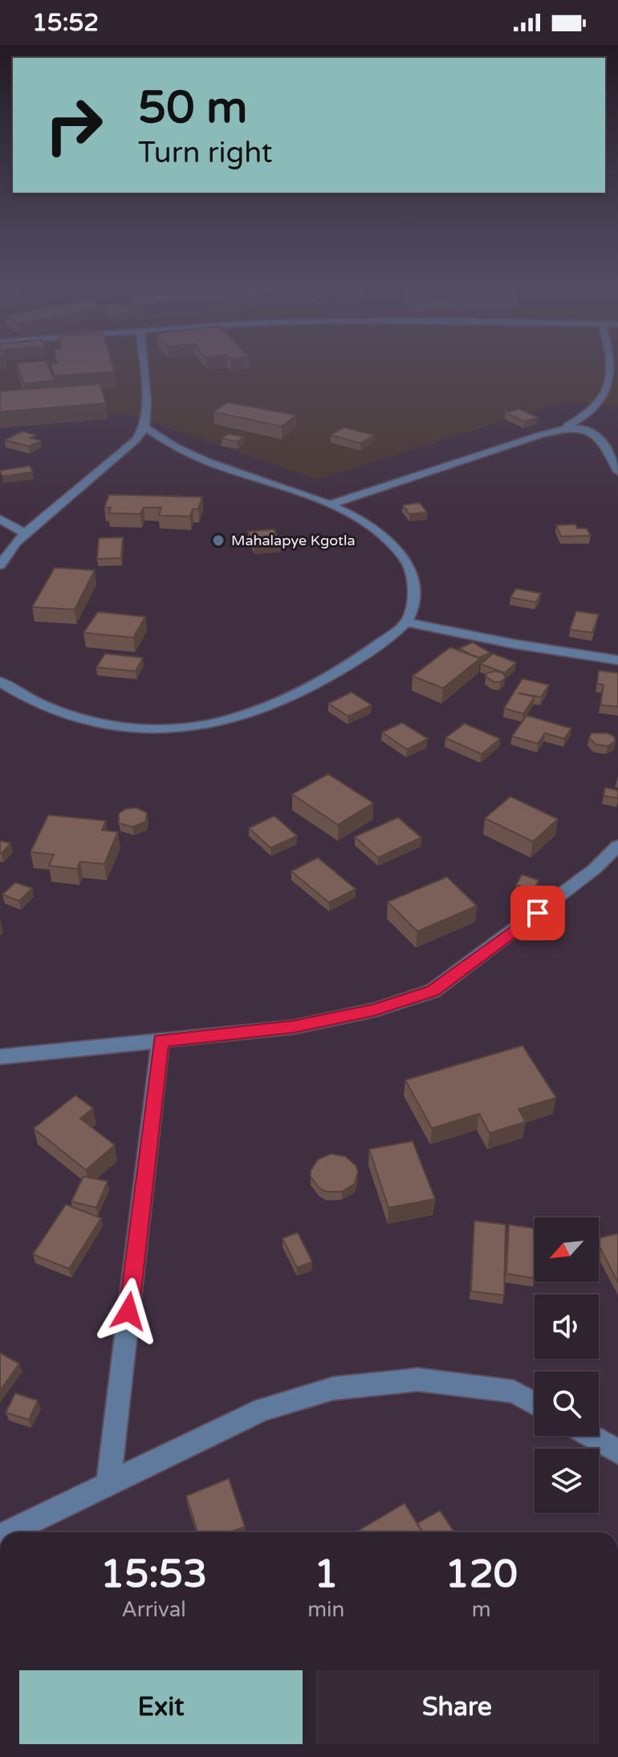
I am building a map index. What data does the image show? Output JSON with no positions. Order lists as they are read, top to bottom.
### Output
{
  "places": ["Mahalapye Kgotla"],
  "north": "bottom left",
  "page": {
    "status": "15:52",
    "turn": ["50 m", "Turn right"],
    "eta": [
      "15:53",
      "Arrival",
      "1",
      "min",
      "120",
      "m"
    ],
    "buttons": ["Exit", "Share"]
  }
}
